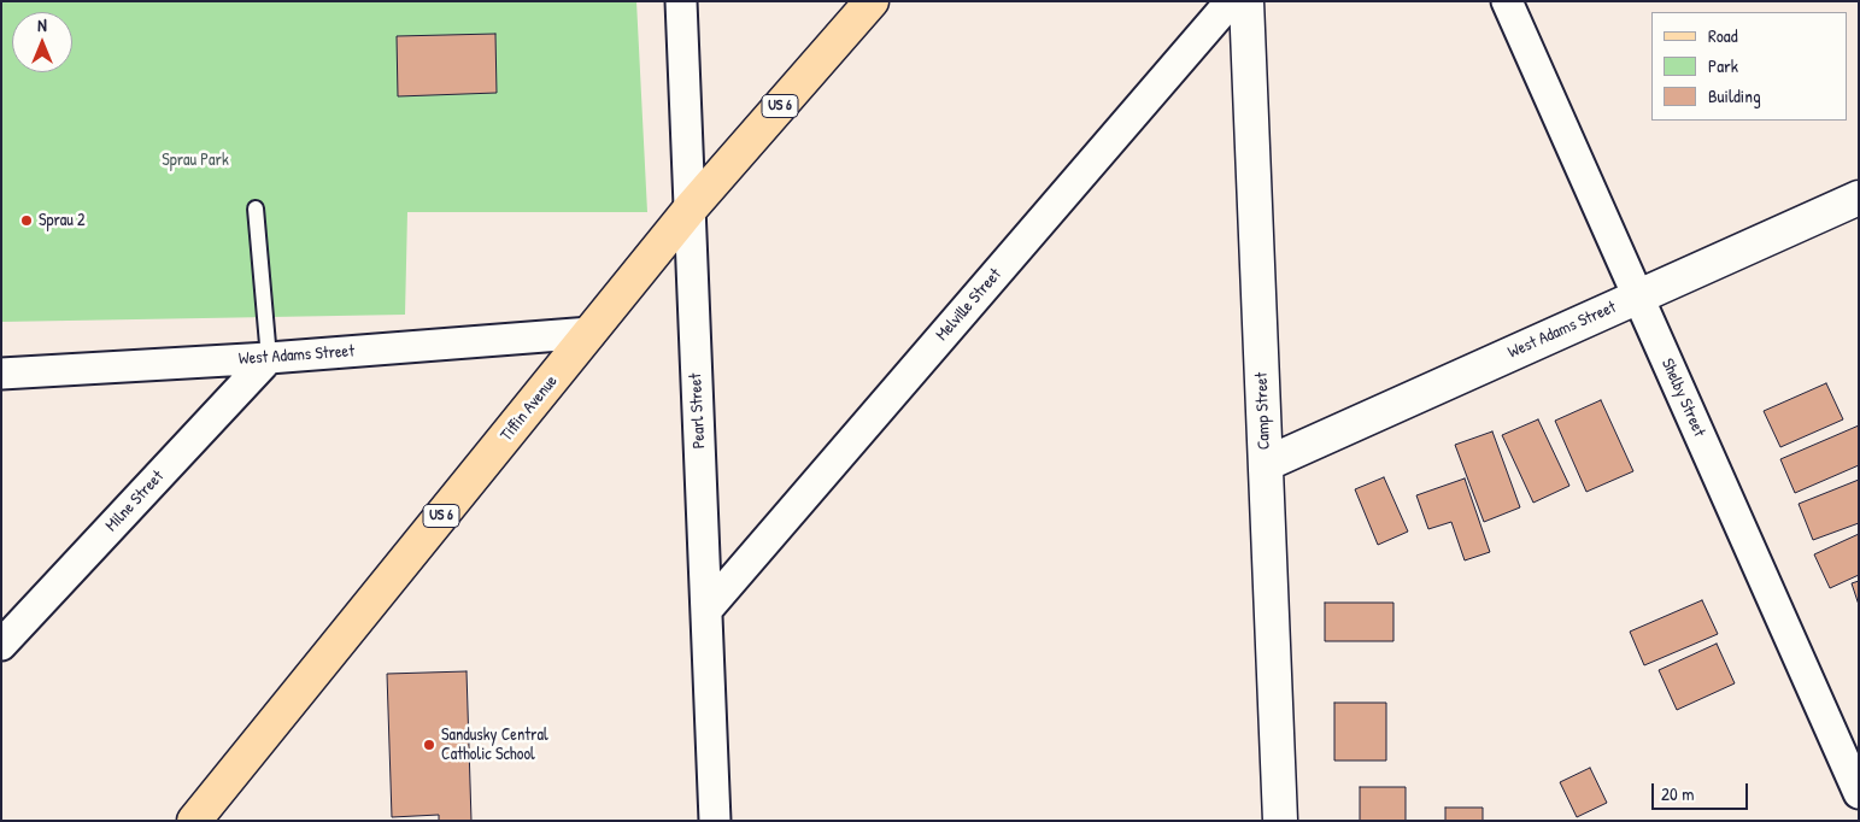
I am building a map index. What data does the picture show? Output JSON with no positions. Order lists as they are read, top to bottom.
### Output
{
  "streets": {
    "main road": ["US 6", "Tiffin Avenue"],
    "street": [
      "Melville Street",
      "West Adams Street",
      "Shelby Street",
      "Pearl Street",
      "Camp Street",
      "Milne Street"
    ]
  },
  "crossings": [
    ["Melville Street", "Pearl Street"],
    ["West Adams Street", "Shelby Street"],
    ["West Adams Street", "Tiffin Avenue"],
    ["West Adams Street", "Camp Street"],
    ["West Adams Street", "Milne Street"],
    ["Tiffin Avenue", "Pearl Street"]
  ],
  "parks": ["Sprau Park"],
  "places": ["Sprau 2", "Sandusky Central Catholic School"],
  "legend": ["Road", "Park", "Building"],
  "scale_bar": "20 m",
  "north": "top"
}
